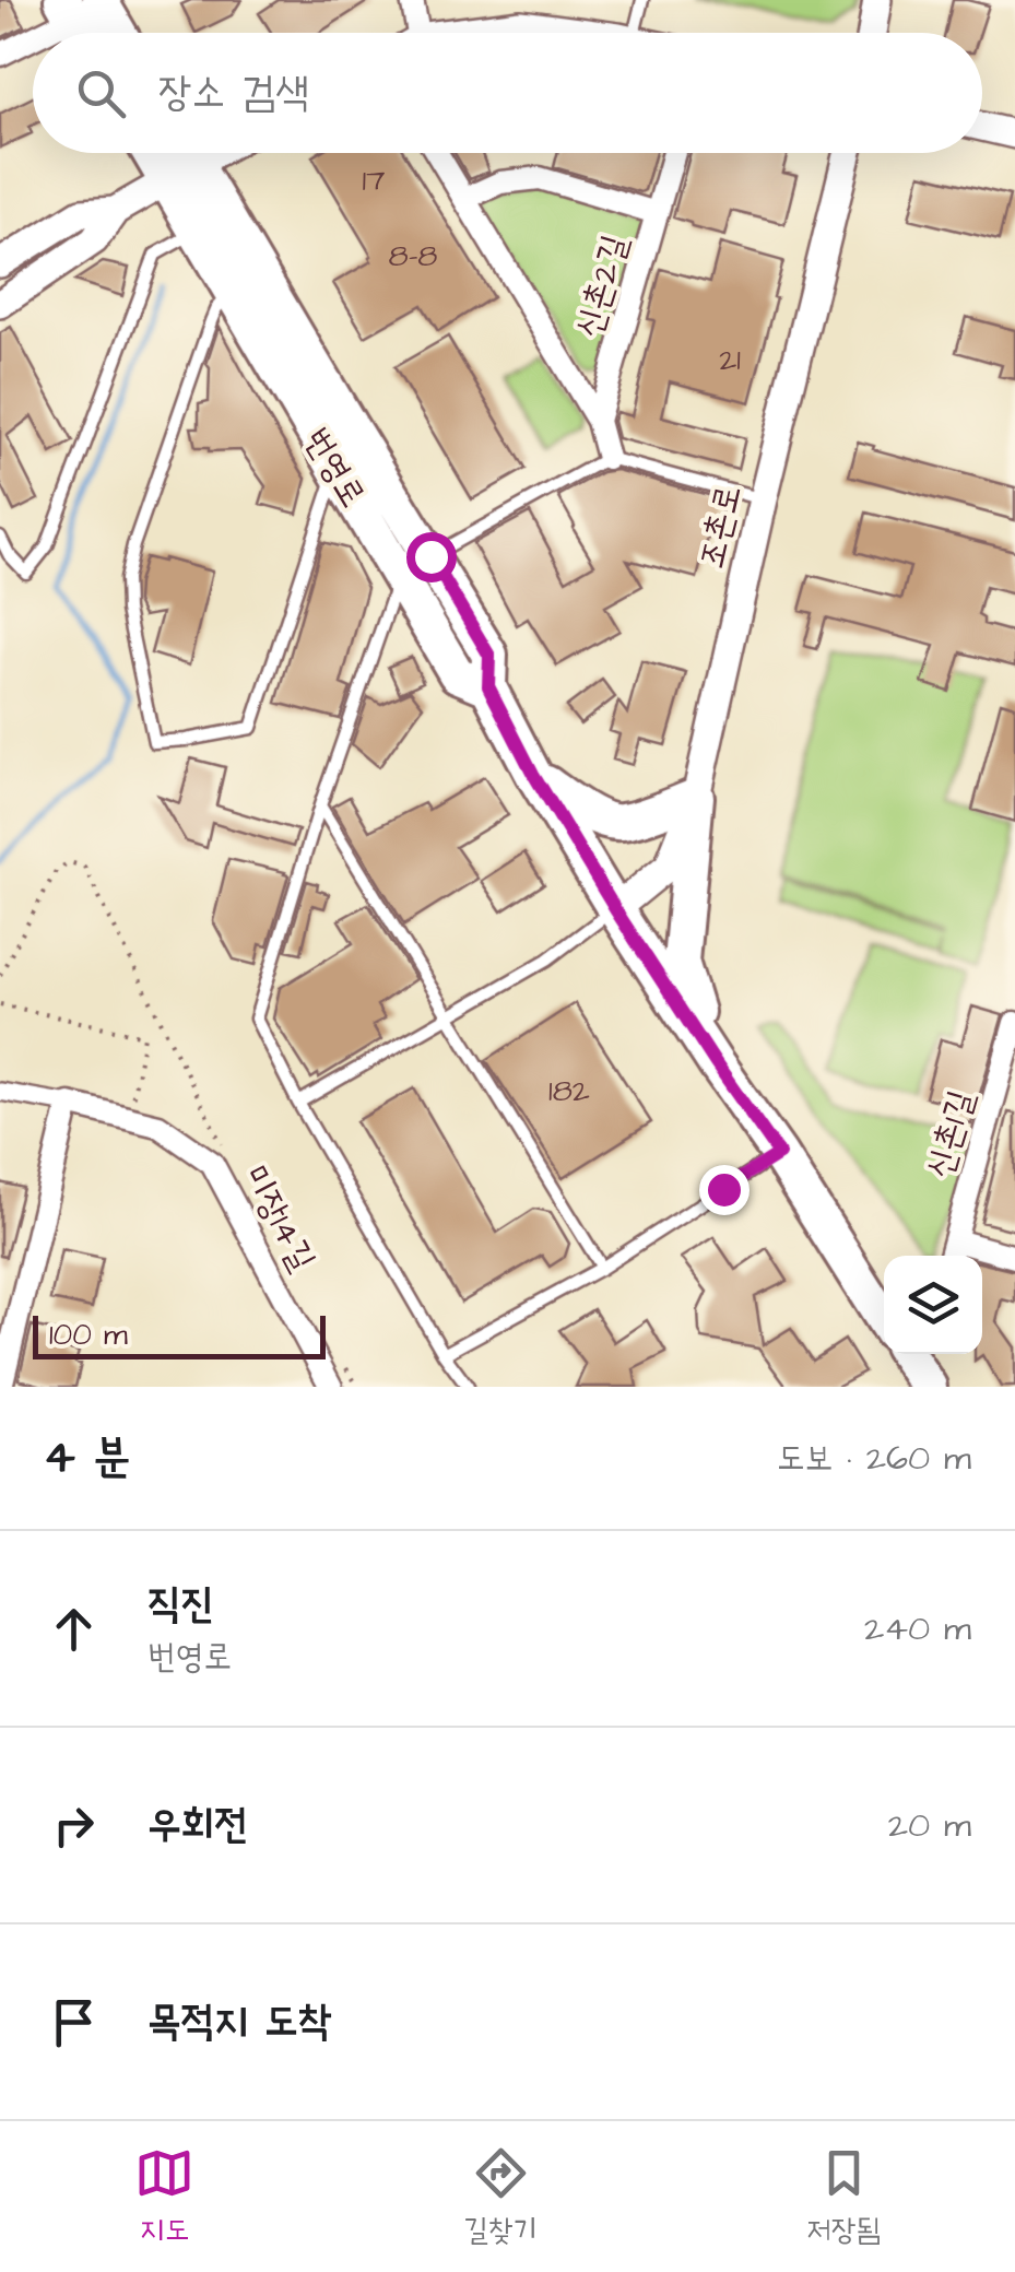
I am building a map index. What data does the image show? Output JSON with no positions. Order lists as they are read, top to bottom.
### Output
{
  "streets": {
    "main road": ["번영로"],
    "street": [
      "신촌2길",
      "조촌로",
      "신촌1길",
      "미장14길"
    ]
  },
  "crossings": [
    ["번영로", "조촌로"]
  ],
  "house_numbers": [
    "17",
    "8-8",
    "21",
    "182"
  ],
  "scale_bar": "100 m",
  "page": {
    "search": "장소 검색",
    "scale": "100 m",
    "heading": ["4 분", "도보 · 260 m"],
    "list": [
      ["직진", "번영로", "240 m"],
      ["우회전", "20 m"],
      "목적지 도착"
    ],
    "nav": ["지도", "길찾기", "저장됨"]
  }
}
